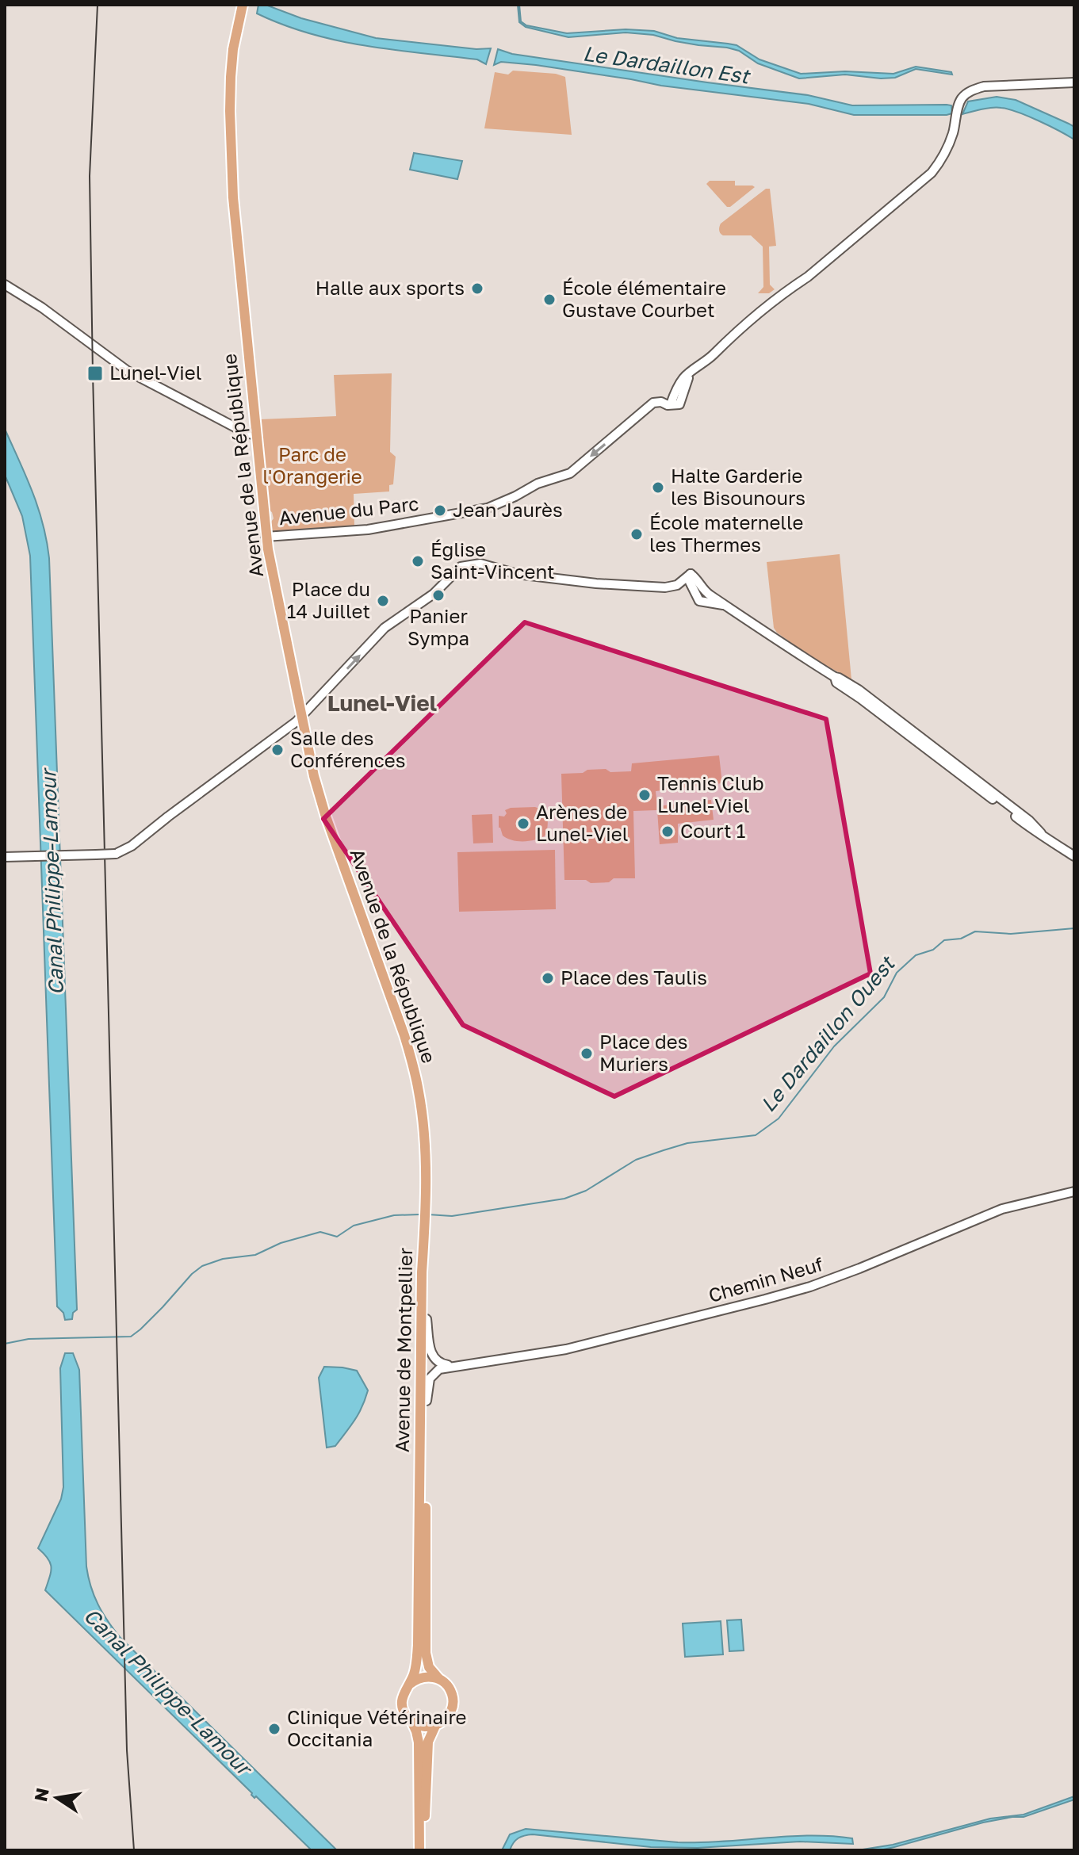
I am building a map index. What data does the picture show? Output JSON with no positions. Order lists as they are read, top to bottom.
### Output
{
  "streets": {
    "main road": ["Avenue de la République", "Avenue de Montpellier"],
    "street": ["Avenue du Parc", "Chemin Neuf"]
  },
  "crossings": [
    ["Avenue de la République", "Avenue du Parc"],
    ["Avenue de la République", "Avenue de Montpellier"]
  ],
  "one_way": ["Avenue du Parc"],
  "districts": ["Lunel-Viel"],
  "water": ["Le Dardaillon Est", "Canal Philippe-Lamour", "Le Dardaillon Ouest"],
  "parks": ["Parc de l'Orangerie"],
  "places": {
    "other": [
      "Halle aux sports",
      "École élémentaire Gustave Courbet",
      "Halte Garderie les Bisounours",
      "Jean Jaurès",
      "École maternelle les Thermes",
      "Église Saint-Vincent",
      "Panier Sympa",
      "Place du 14 Juillet",
      "Salle des Conférences",
      "Tennis Club Lunel-Viel",
      "Arènes de Lunel-Viel",
      "Court 1",
      "Place des Taulis",
      "Place des Muriers",
      "Clinique Vétérinaire Occitania"
    ],
    "transit": ["Lunel-Viel"]
  },
  "north": "left"
}
